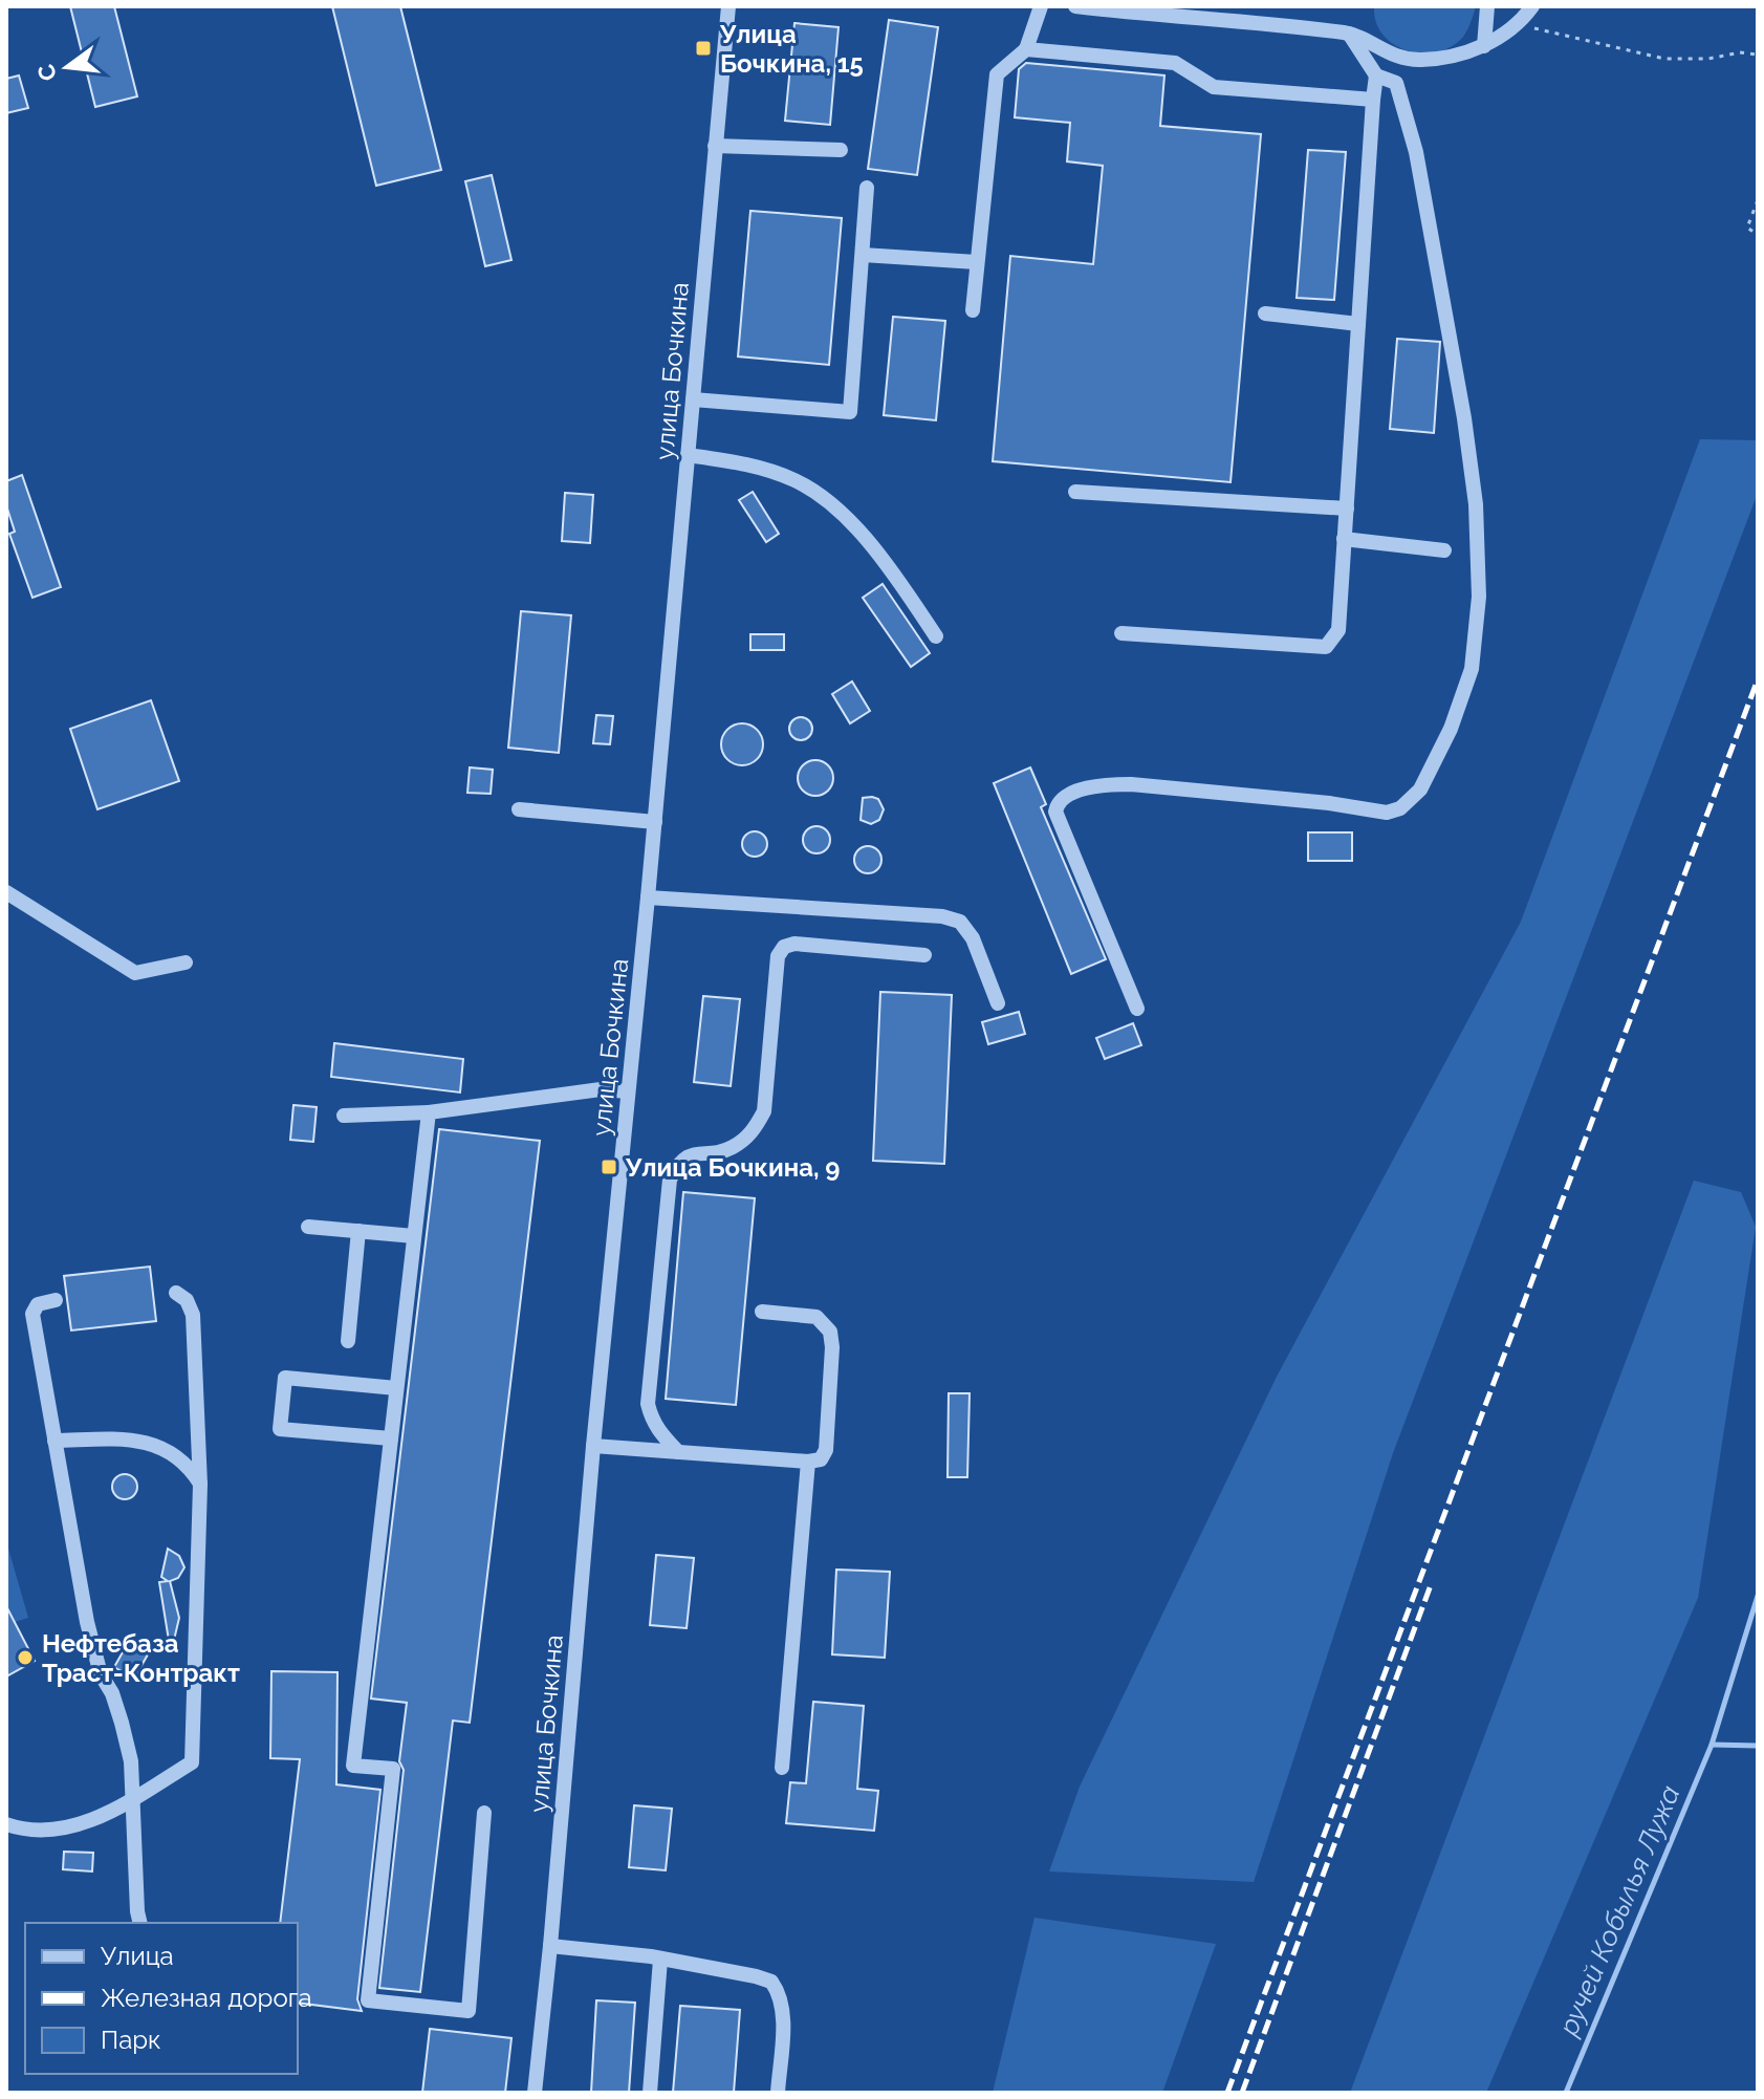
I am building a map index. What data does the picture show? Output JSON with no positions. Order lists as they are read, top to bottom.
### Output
{
  "streets": {
    "street": ["улица Бочкина"]
  },
  "water": ["ручей Кобылья Лужа"],
  "places": {
    "transit": ["Улица Бочкина, 15", "Улица Бочкина, 9"],
    "other": ["Нефтебаза Траст-Контракт"]
  },
  "legend": ["Улица", "Железная дорога", "Парк"],
  "north": "left"
}
